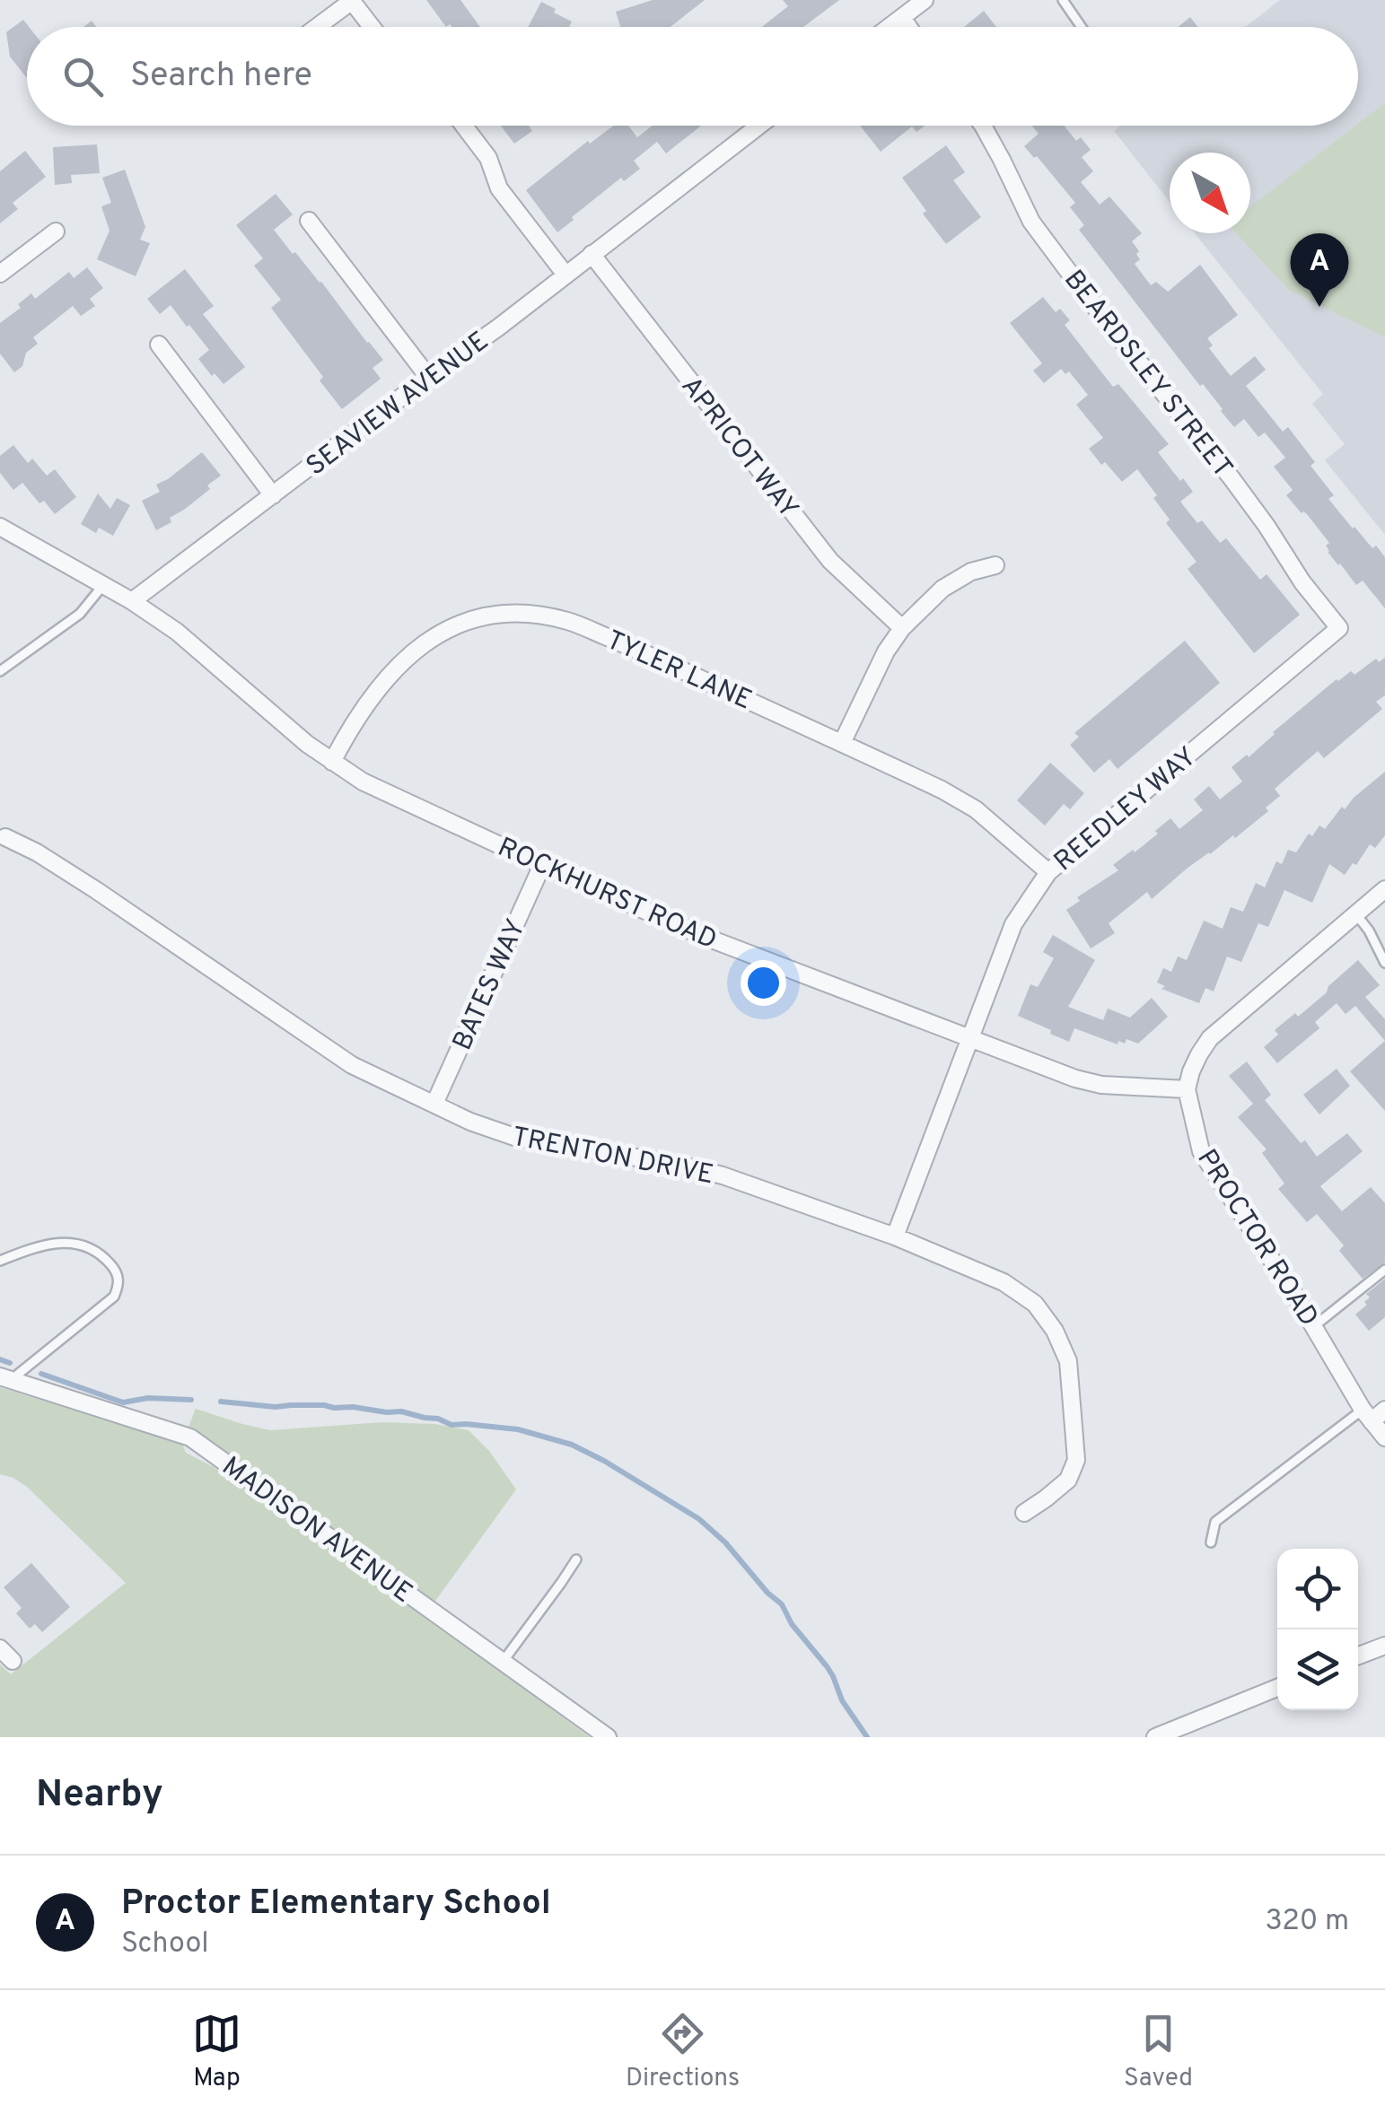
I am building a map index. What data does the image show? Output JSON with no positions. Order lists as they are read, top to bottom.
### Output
{
  "streets": {
    "street": [
      "BEARDSLEY STREET",
      "SEAVIEW AVENUE",
      "APRICOT WAY",
      "TYLER LANE",
      "REEDLEY WAY",
      "ROCKHURST ROAD",
      "BATES WAY",
      "TRENTON DRIVE",
      "PROCTOR ROAD",
      "MADISON AVENUE"
    ]
  },
  "crossings": [
    ["BEARDSLEY STREET", "REEDLEY WAY"],
    ["SEAVIEW AVENUE", "APRICOT WAY"],
    ["SEAVIEW AVENUE", "ROCKHURST ROAD"],
    ["TYLER LANE", "REEDLEY WAY"],
    ["TYLER LANE", "ROCKHURST ROAD"],
    ["REEDLEY WAY", "ROCKHURST ROAD"],
    ["REEDLEY WAY", "TRENTON DRIVE"],
    ["ROCKHURST ROAD", "BATES WAY"],
    ["ROCKHURST ROAD", "PROCTOR ROAD"],
    ["BATES WAY", "TRENTON DRIVE"]
  ],
  "north": "bottom right",
  "page": {
    "search": "Search here",
    "pins": "A",
    "heading": "Nearby",
    "list": [
      {
        "mark": "A",
        "name": "Proctor Elementary School",
        "note": "School",
        "value": "320 m"
      }
    ],
    "nav": ["Map", "Directions", "Saved"]
  }
}
